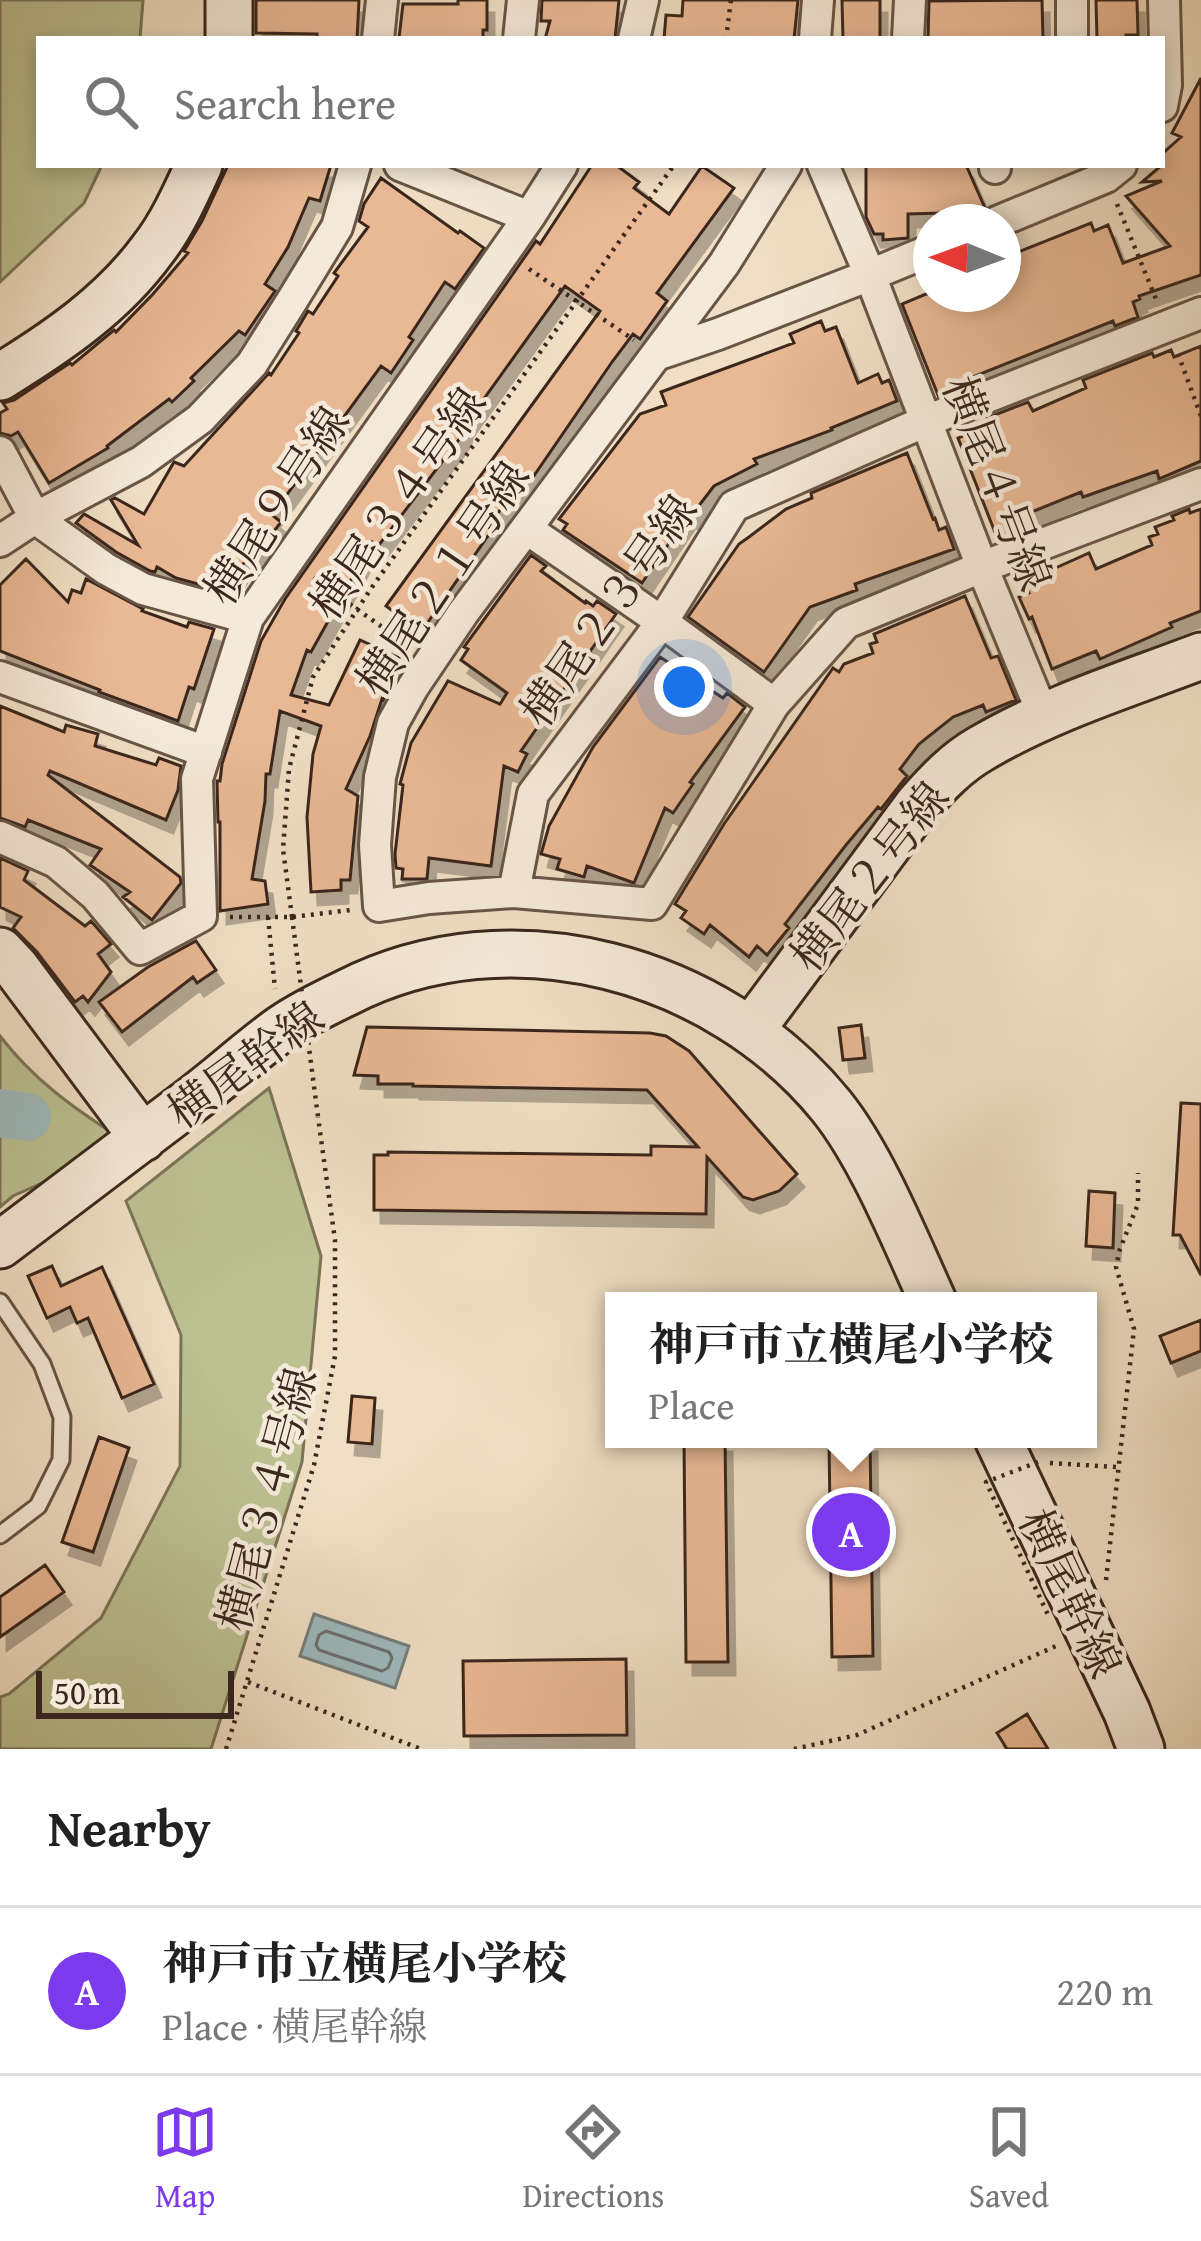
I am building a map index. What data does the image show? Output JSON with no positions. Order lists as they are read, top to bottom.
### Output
{
  "streets": {
    "street": [
      "横尾４号線",
      "横尾９号線",
      "横尾２１号線",
      "横尾２３号線",
      "横尾２号線",
      "横尾幹線"
    ],
    "path": ["横尾３４号線"]
  },
  "crossings": [
    ["横尾４号線", "横尾２３号線"],
    ["横尾４号線", "横尾２号線"],
    ["横尾２号線", "横尾幹線"]
  ],
  "scale_bar": "50 m",
  "north": "left",
  "page": {
    "search": "Search here",
    "popup": ["神戸市立横尾小学校", "Place"],
    "pins": "A",
    "scale": "50 m",
    "heading": "Nearby",
    "list": [
      {
        "mark": "A",
        "name": "神戸市立横尾小学校",
        "note": "Place · 横尾幹線",
        "value": "220 m"
      }
    ],
    "nav": ["Map", "Directions", "Saved"]
  }
}
